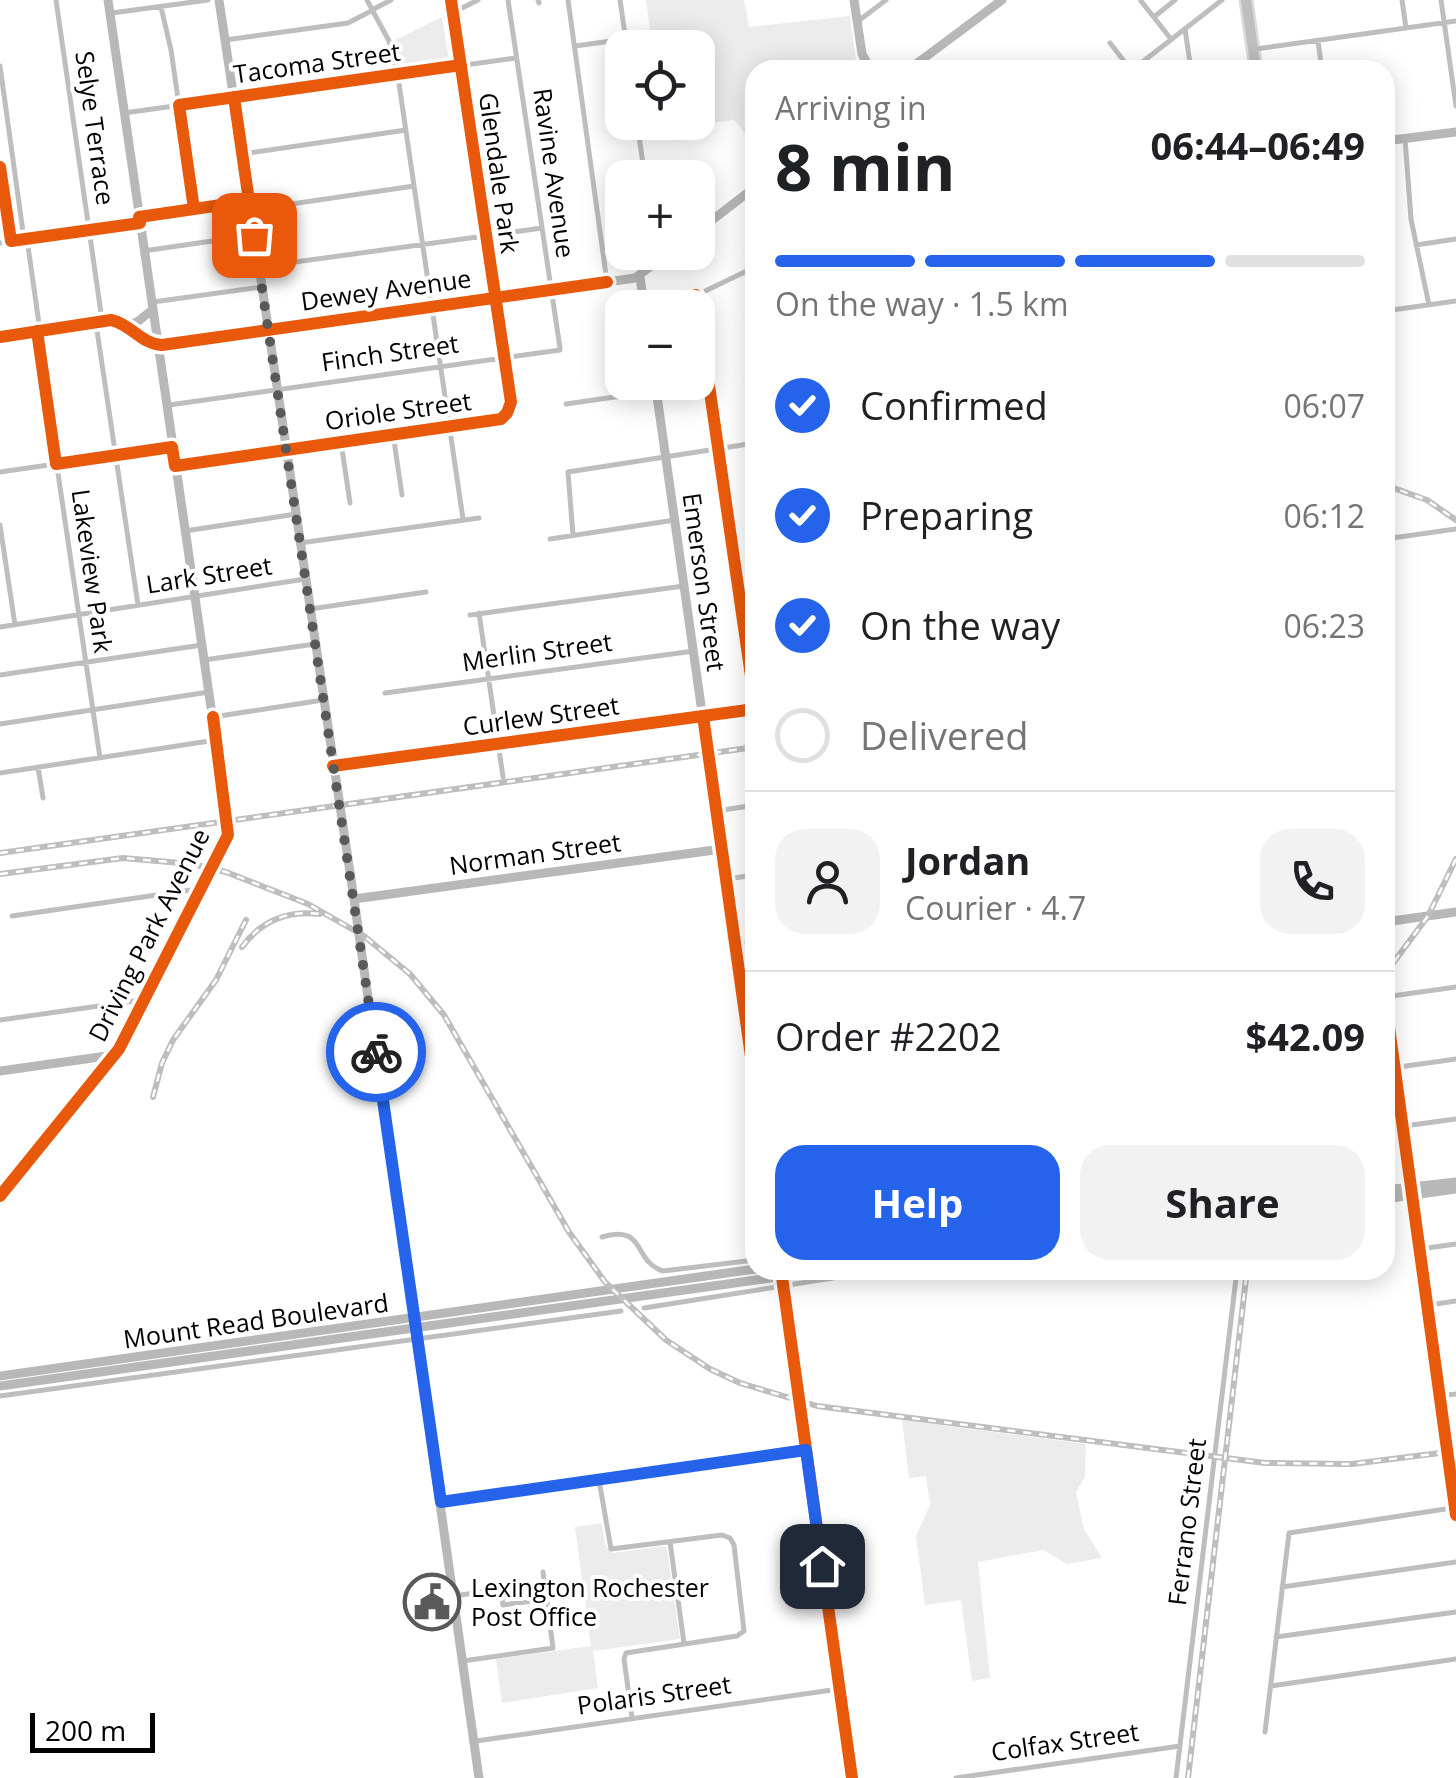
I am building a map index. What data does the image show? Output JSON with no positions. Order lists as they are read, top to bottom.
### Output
{
  "streets": {
    "street": [
      "Tacoma Street",
      "Selye Terrace",
      "Glendale Park",
      "Ravine Avenue",
      "Dewey Avenue",
      "Finch Street",
      "Oriole Street",
      "Lakeview Park",
      "Lark Street",
      "Emerson Street",
      "Merlin Street",
      "Curlew Street",
      "Norman Street",
      "Driving Park Avenue",
      "Mount Read Boulevard",
      "Ferrano Street",
      "Polaris Street",
      "Colfax Street"
    ]
  },
  "crossings": [
    ["Tacoma Street", "Glendale Park"],
    ["Tacoma Street", "Ravine Avenue"],
    ["Tacoma Street", "Driving Park Avenue"],
    ["Selye Terrace", "Lark Street"],
    ["Glendale Park", "Dewey Avenue"],
    ["Glendale Park", "Finch Street"],
    ["Glendale Park", "Oriole Street"],
    ["Ravine Avenue", "Dewey Avenue"],
    ["Ravine Avenue", "Finch Street"],
    ["Dewey Avenue", "Driving Park Avenue"],
    ["Finch Street", "Driving Park Avenue"],
    ["Oriole Street", "Driving Park Avenue"],
    ["Lakeview Park", "Lark Street"],
    ["Lark Street", "Driving Park Avenue"],
    ["Emerson Street", "Merlin Street"],
    ["Emerson Street", "Curlew Street"],
    ["Emerson Street", "Norman Street"],
    ["Ferrano Street", "Colfax Street"]
  ],
  "places": {
    "public building": ["Lexington Rochester Post Office"]
  },
  "scale_bar": "200 m",
  "page": {
    "map_buttons": ["+", "−"],
    "heading": ["8 min", "Arriving in", "06:44–06:49"],
    "panel": [
      "Jordan",
      "Courier · 4.7",
      "Order #2202",
      "$42.09"
    ],
    "bar": "On the way · 1.5 km",
    "list": [
      ["Confirmed", "06:07"],
      ["Preparing", "06:12"],
      ["On the way", "06:23"],
      "Delivered"
    ],
    "buttons": ["Help", "Share"],
    "scale": "200 m"
  }
}
